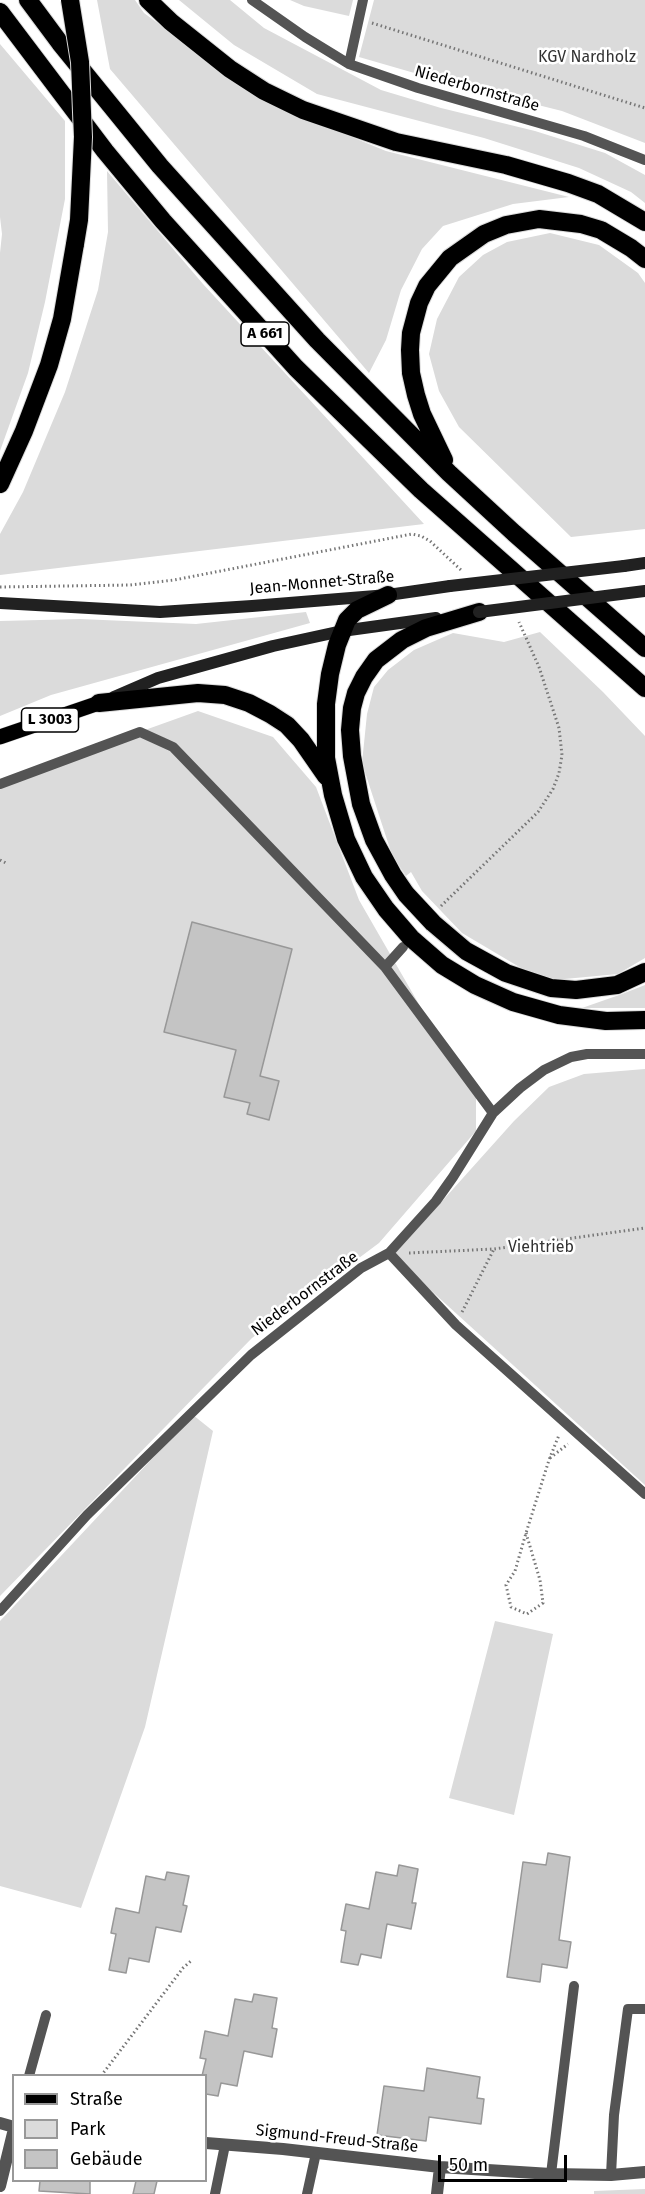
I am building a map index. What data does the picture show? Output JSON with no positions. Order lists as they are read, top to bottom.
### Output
{
  "streets": {
    "highway": ["A 661"],
    "main road": ["Jean-Monnet-Straße", "L 3003"],
    "street": ["Sigmund-Freud-Straße"],
    "lane": ["Niederbornstraße"]
  },
  "parks": ["KGV Nardholz", "Viehtrieb"],
  "legend": ["Straße", "Park", "Gebäude"],
  "scale_bar": "50 m"
}
